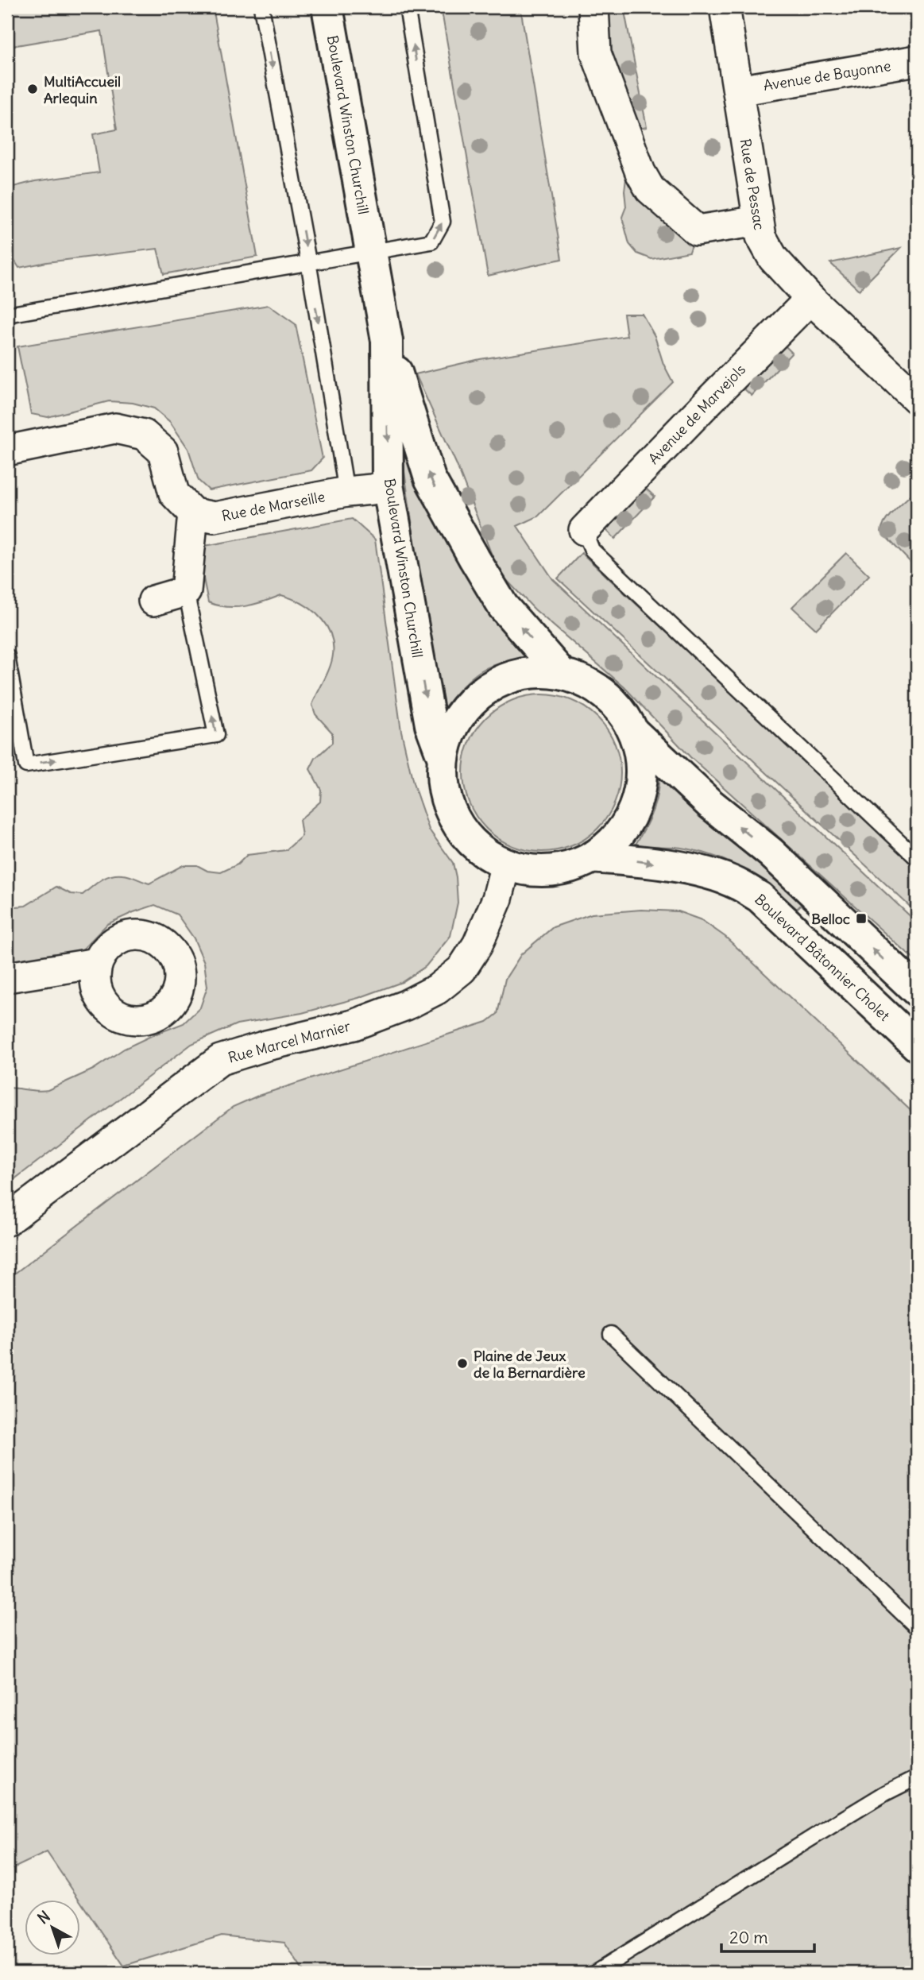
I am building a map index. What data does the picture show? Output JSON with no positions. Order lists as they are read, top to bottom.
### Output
{
  "streets": {
    "street": [
      "Avenue de Bayonne",
      "Boulevard Winston Churchill",
      "Rue de Pessac",
      "Avenue de Marvejols",
      "Rue de Marseille",
      "Boulevard Bâtonnier Cholet",
      "Rue Marcel Marnier"
    ]
  },
  "crossings": [
    ["Avenue de Bayonne", "Rue de Pessac"],
    ["Boulevard Winston Churchill", "Rue de Marseille"],
    ["Boulevard Winston Churchill", "Boulevard Bâtonnier Cholet"],
    ["Boulevard Winston Churchill", "Rue Marcel Marnier"],
    ["Rue de Pessac", "Avenue de Marvejols"],
    ["Boulevard Bâtonnier Cholet", "Rue Marcel Marnier"]
  ],
  "places": {
    "other": ["MultiAccueil Arlequin", "Plaine de Jeux de la Bernardière"],
    "transit": ["Belloc"]
  },
  "scale_bar": "20 m",
  "north": "top left"
}
